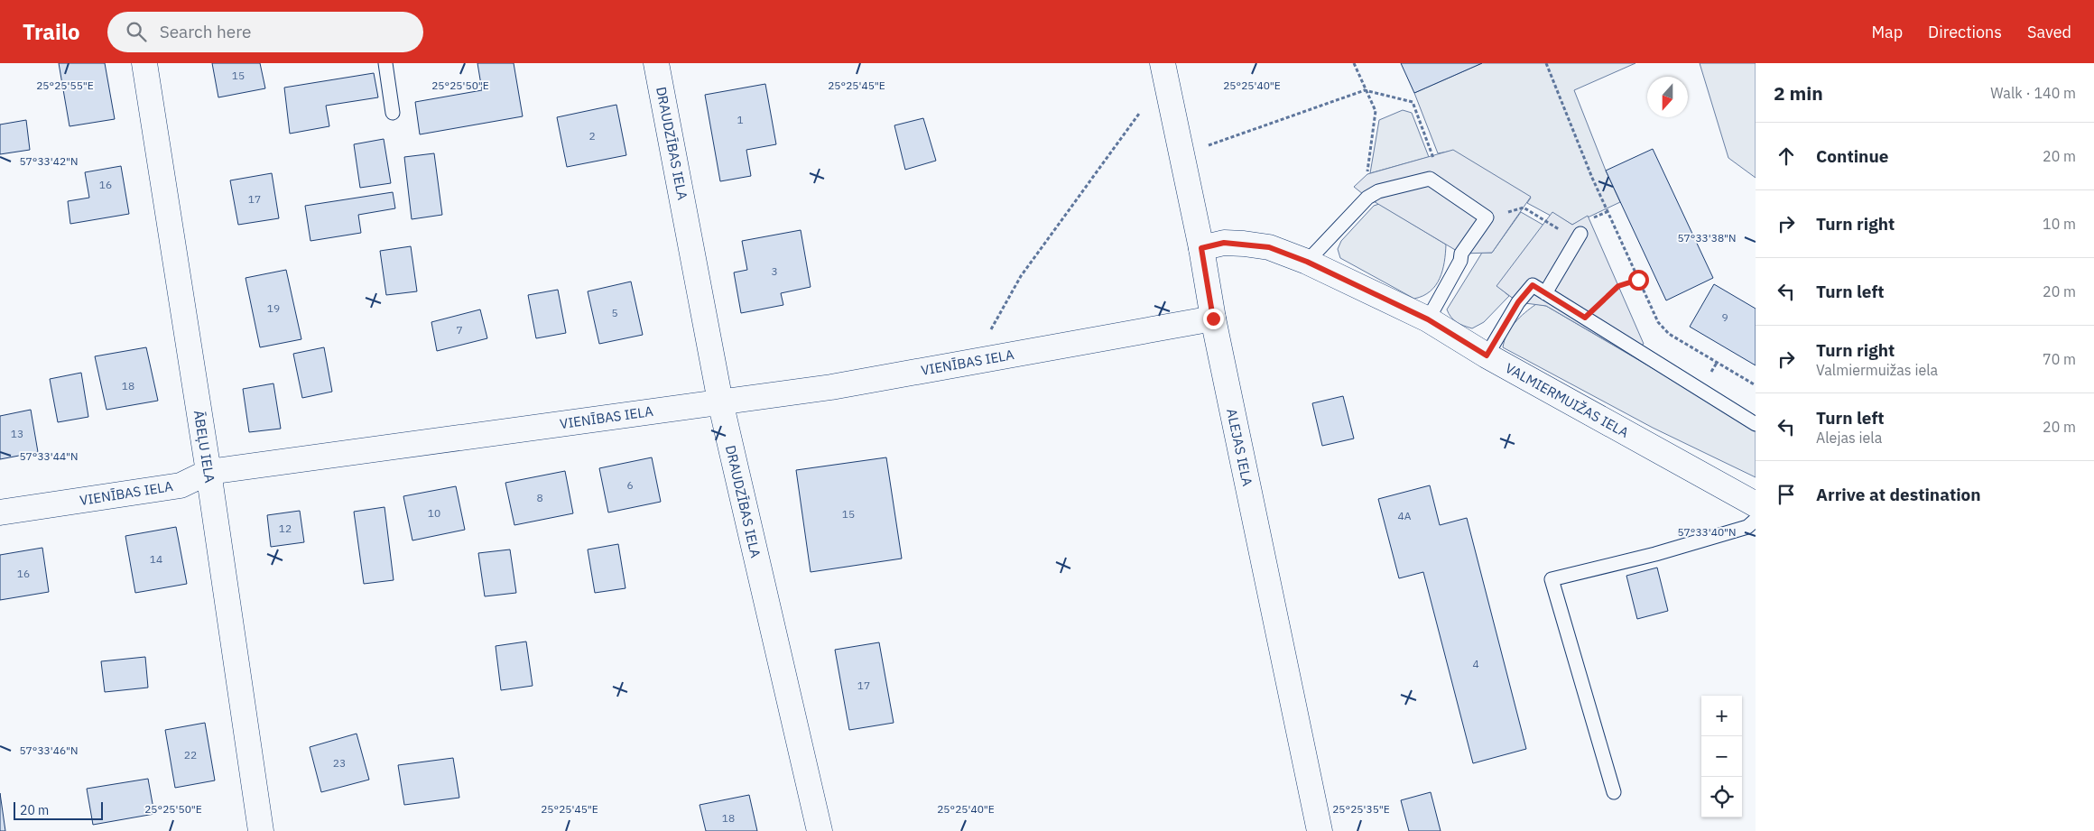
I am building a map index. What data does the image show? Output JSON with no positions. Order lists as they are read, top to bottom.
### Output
{
  "streets": {
    "street": [
      "DRAUDZĪBAS IELA",
      "VIENĪBAS IELA",
      "VALMIERMUIŽAS IELA",
      "ĀBEĻU IELA",
      "ALEJAS IELA"
    ]
  },
  "crossings": [
    ["DRAUDZĪBAS IELA", "VIENĪBAS IELA"],
    ["VIENĪBAS IELA", "ĀBEĻU IELA"],
    ["VIENĪBAS IELA", "ALEJAS IELA"],
    ["VALMIERMUIŽAS IELA", "ALEJAS IELA"]
  ],
  "house_numbers": [
    "15",
    "1",
    "2",
    "16",
    "17",
    "3",
    "19",
    "5",
    "9",
    "7",
    "18",
    "13",
    "6",
    "8",
    "10",
    "15",
    "4A",
    "12",
    "14",
    "16",
    "4",
    "17",
    "22",
    "23",
    "18"
  ],
  "scale_bar": "20 m",
  "north": "bottom",
  "page": {
    "header": "Trailo",
    "search": "Search here",
    "nav": ["Map", "Directions", "Saved"],
    "heading": ["2 min", "Walk · 140 m"],
    "list": [
      ["Continue", "20 m"],
      ["Turn right", "10 m"],
      ["Turn left", "20 m"],
      ["Turn right", "Valmiermuižas iela", "70 m"],
      ["Turn left", "Alejas iela", "20 m"],
      "Arrive at destination"
    ],
    "map_buttons": ["+", "−"],
    "scale": "20 m"
  },
  "coordinates": [
    "25°25'55\"E",
    "25°25'40\"E",
    "25°25'50\"E",
    "25°25'45\"E",
    "57°33'42\"N",
    "57°33'38\"N",
    "57°33'44\"N",
    "57°33'40\"N",
    "57°33'46\"N",
    "25°25'35\"E"
  ]
}
